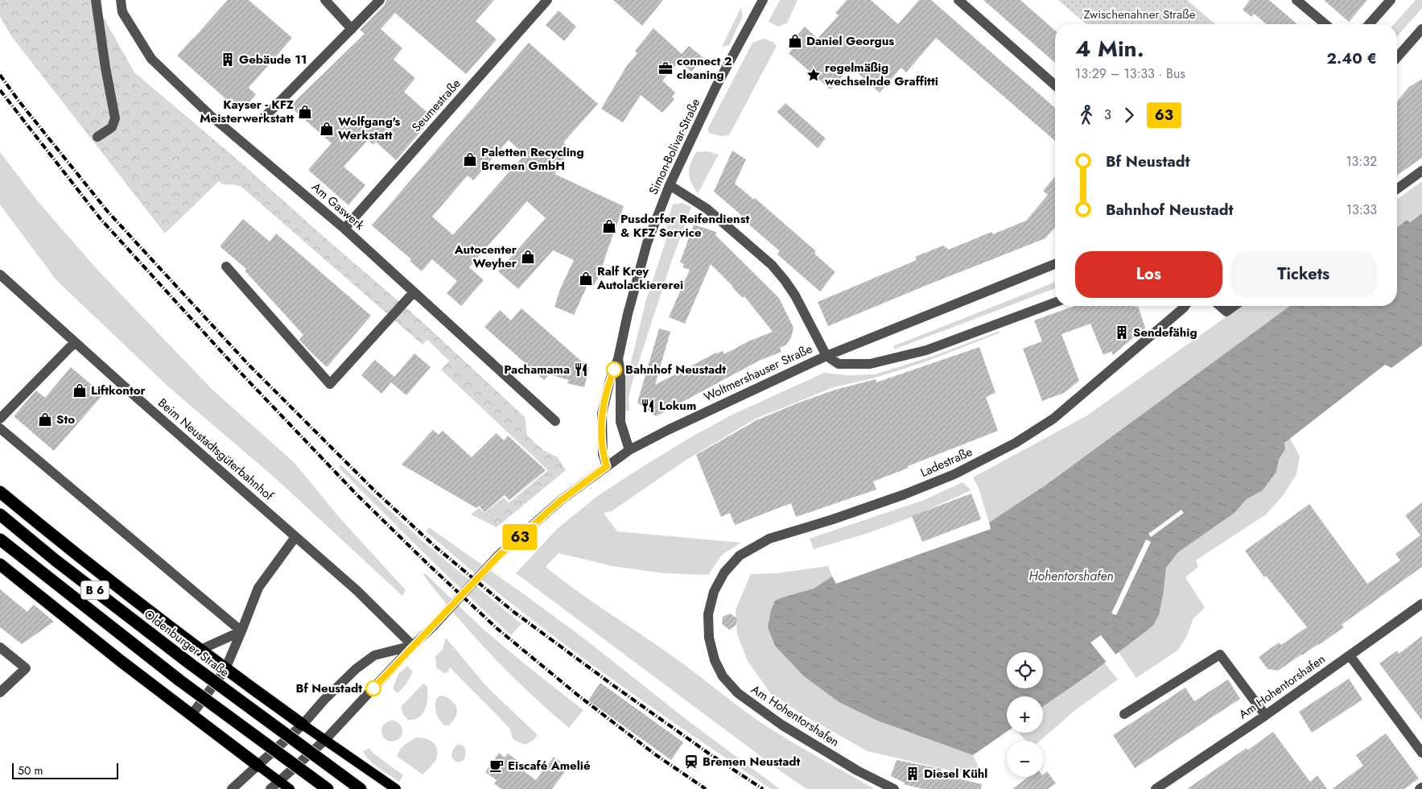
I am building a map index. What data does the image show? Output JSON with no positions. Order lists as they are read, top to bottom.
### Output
{
  "streets": {
    "highway": ["B 6", "Oldenburger Straße"],
    "street": [
      "Seumestraße",
      "Simon-Bolivar-Straße",
      "Am Gaswerk",
      "Woltmershauser Straße",
      "Beim Neustadtsgüterbahnhof",
      "Ladestraße",
      "Am Hohentorshafen"
    ]
  },
  "crossings": [
    ["Seumestraße", "Am Gaswerk"],
    ["Simon-Bolivar-Straße", "Woltmershauser Straße"],
    ["Woltmershauser Straße", "Beim Neustadtsgüterbahnhof"],
    ["Ladestraße", "Am Hohentorshafen"]
  ],
  "water": ["Hohentorshafen"],
  "parks": ["Zwischenahner Straße"],
  "places": {
    "shop": [
      "Daniel Georgus",
      "Kayser - KFZ Meisterwerkstatt",
      "Wolfgang's Werkstatt",
      "Paletten Recycling Bremen GmbH",
      "Pusdorfer Reifendienst & KFZ Service",
      "Autocenter Weyher",
      "Ralf Krey Autolackiererei",
      "Liftkontor",
      "Sto"
    ],
    "building": ["Gebäude 11", "Sendefähig", "Diesel Kühl"],
    "office": ["connect 2 cleaning"],
    "place": ["regelmäßig wechselnde Graffitti"],
    "restaurant": ["Pachamama", "Lokum"],
    "other": ["Bahnhof Neustadt", "Bf Neustadt"],
    "station": ["Bremen Neustadt"],
    "cafe": ["Eiscafé Amelié"]
  },
  "lines": ["bus line 63"],
  "scale_bar": "50 m",
  "page": {
    "on_map": "63",
    "heading": ["4 Min.", "13:29 – 13:33 · Bus", "2.40 €"],
    "legs": ["3", "63"],
    "list": [
      {
        "name": "Bf Neustadt",
        "value": "13:32"
      },
      {
        "name": "Bahnhof Neustadt",
        "value": "13:33"
      }
    ],
    "buttons": ["Los", "Tickets"],
    "map_buttons": ["+", "−"],
    "scale": "50 m"
  }
}
